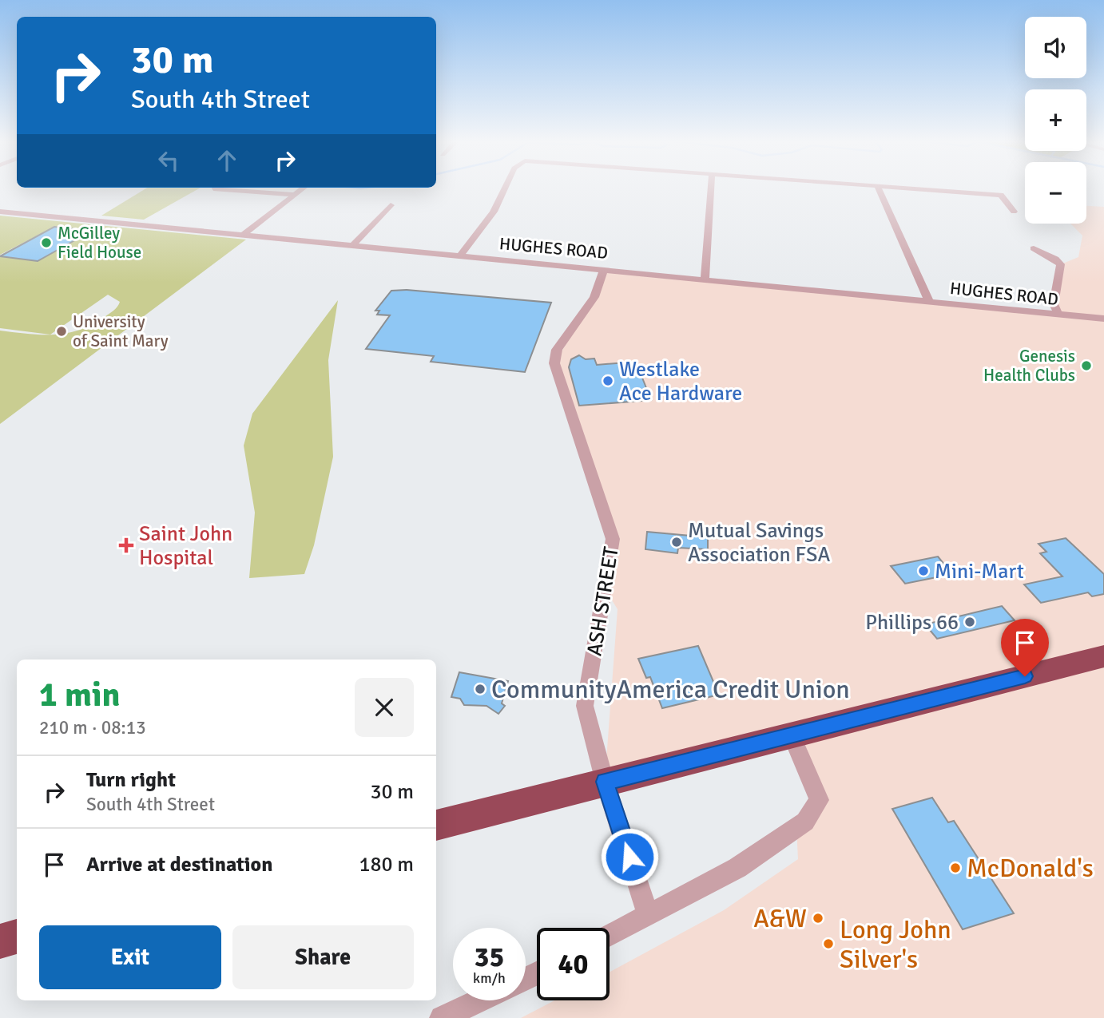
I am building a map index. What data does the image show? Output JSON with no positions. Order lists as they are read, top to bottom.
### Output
{
  "streets": {
    "street": ["HUGHES ROAD", "ASH STREET"]
  },
  "crossings": [
    ["HUGHES ROAD", "ASH STREET"]
  ],
  "places": {
    "other": [
      "McGilley Field House",
      "University of Saint Mary",
      "Genesis Health Clubs",
      "Westlake Ace Hardware",
      "Mutual Savings Association FSA",
      "Mini-Mart",
      "Phillips 66",
      "CommunityAmerica Credit Union",
      "McDonald's",
      "A&W",
      "Long John Silver's"
    ],
    "health": ["Saint John Hospital"]
  },
  "page": {
    "map_buttons": ["+", "−"],
    "turn": ["30 m", "South 4th Street"],
    "heading": ["1 min", "210 m · 08:13"],
    "list": [
      {
        "name": "Turn right",
        "note": "South 4th Street",
        "value": "30 m"
      },
      {
        "name": "Arrive at destination",
        "value": "180 m"
      }
    ],
    "buttons": ["Exit", "Share"],
    "speed": "35 km/h",
    "limit": "40"
  }
}
